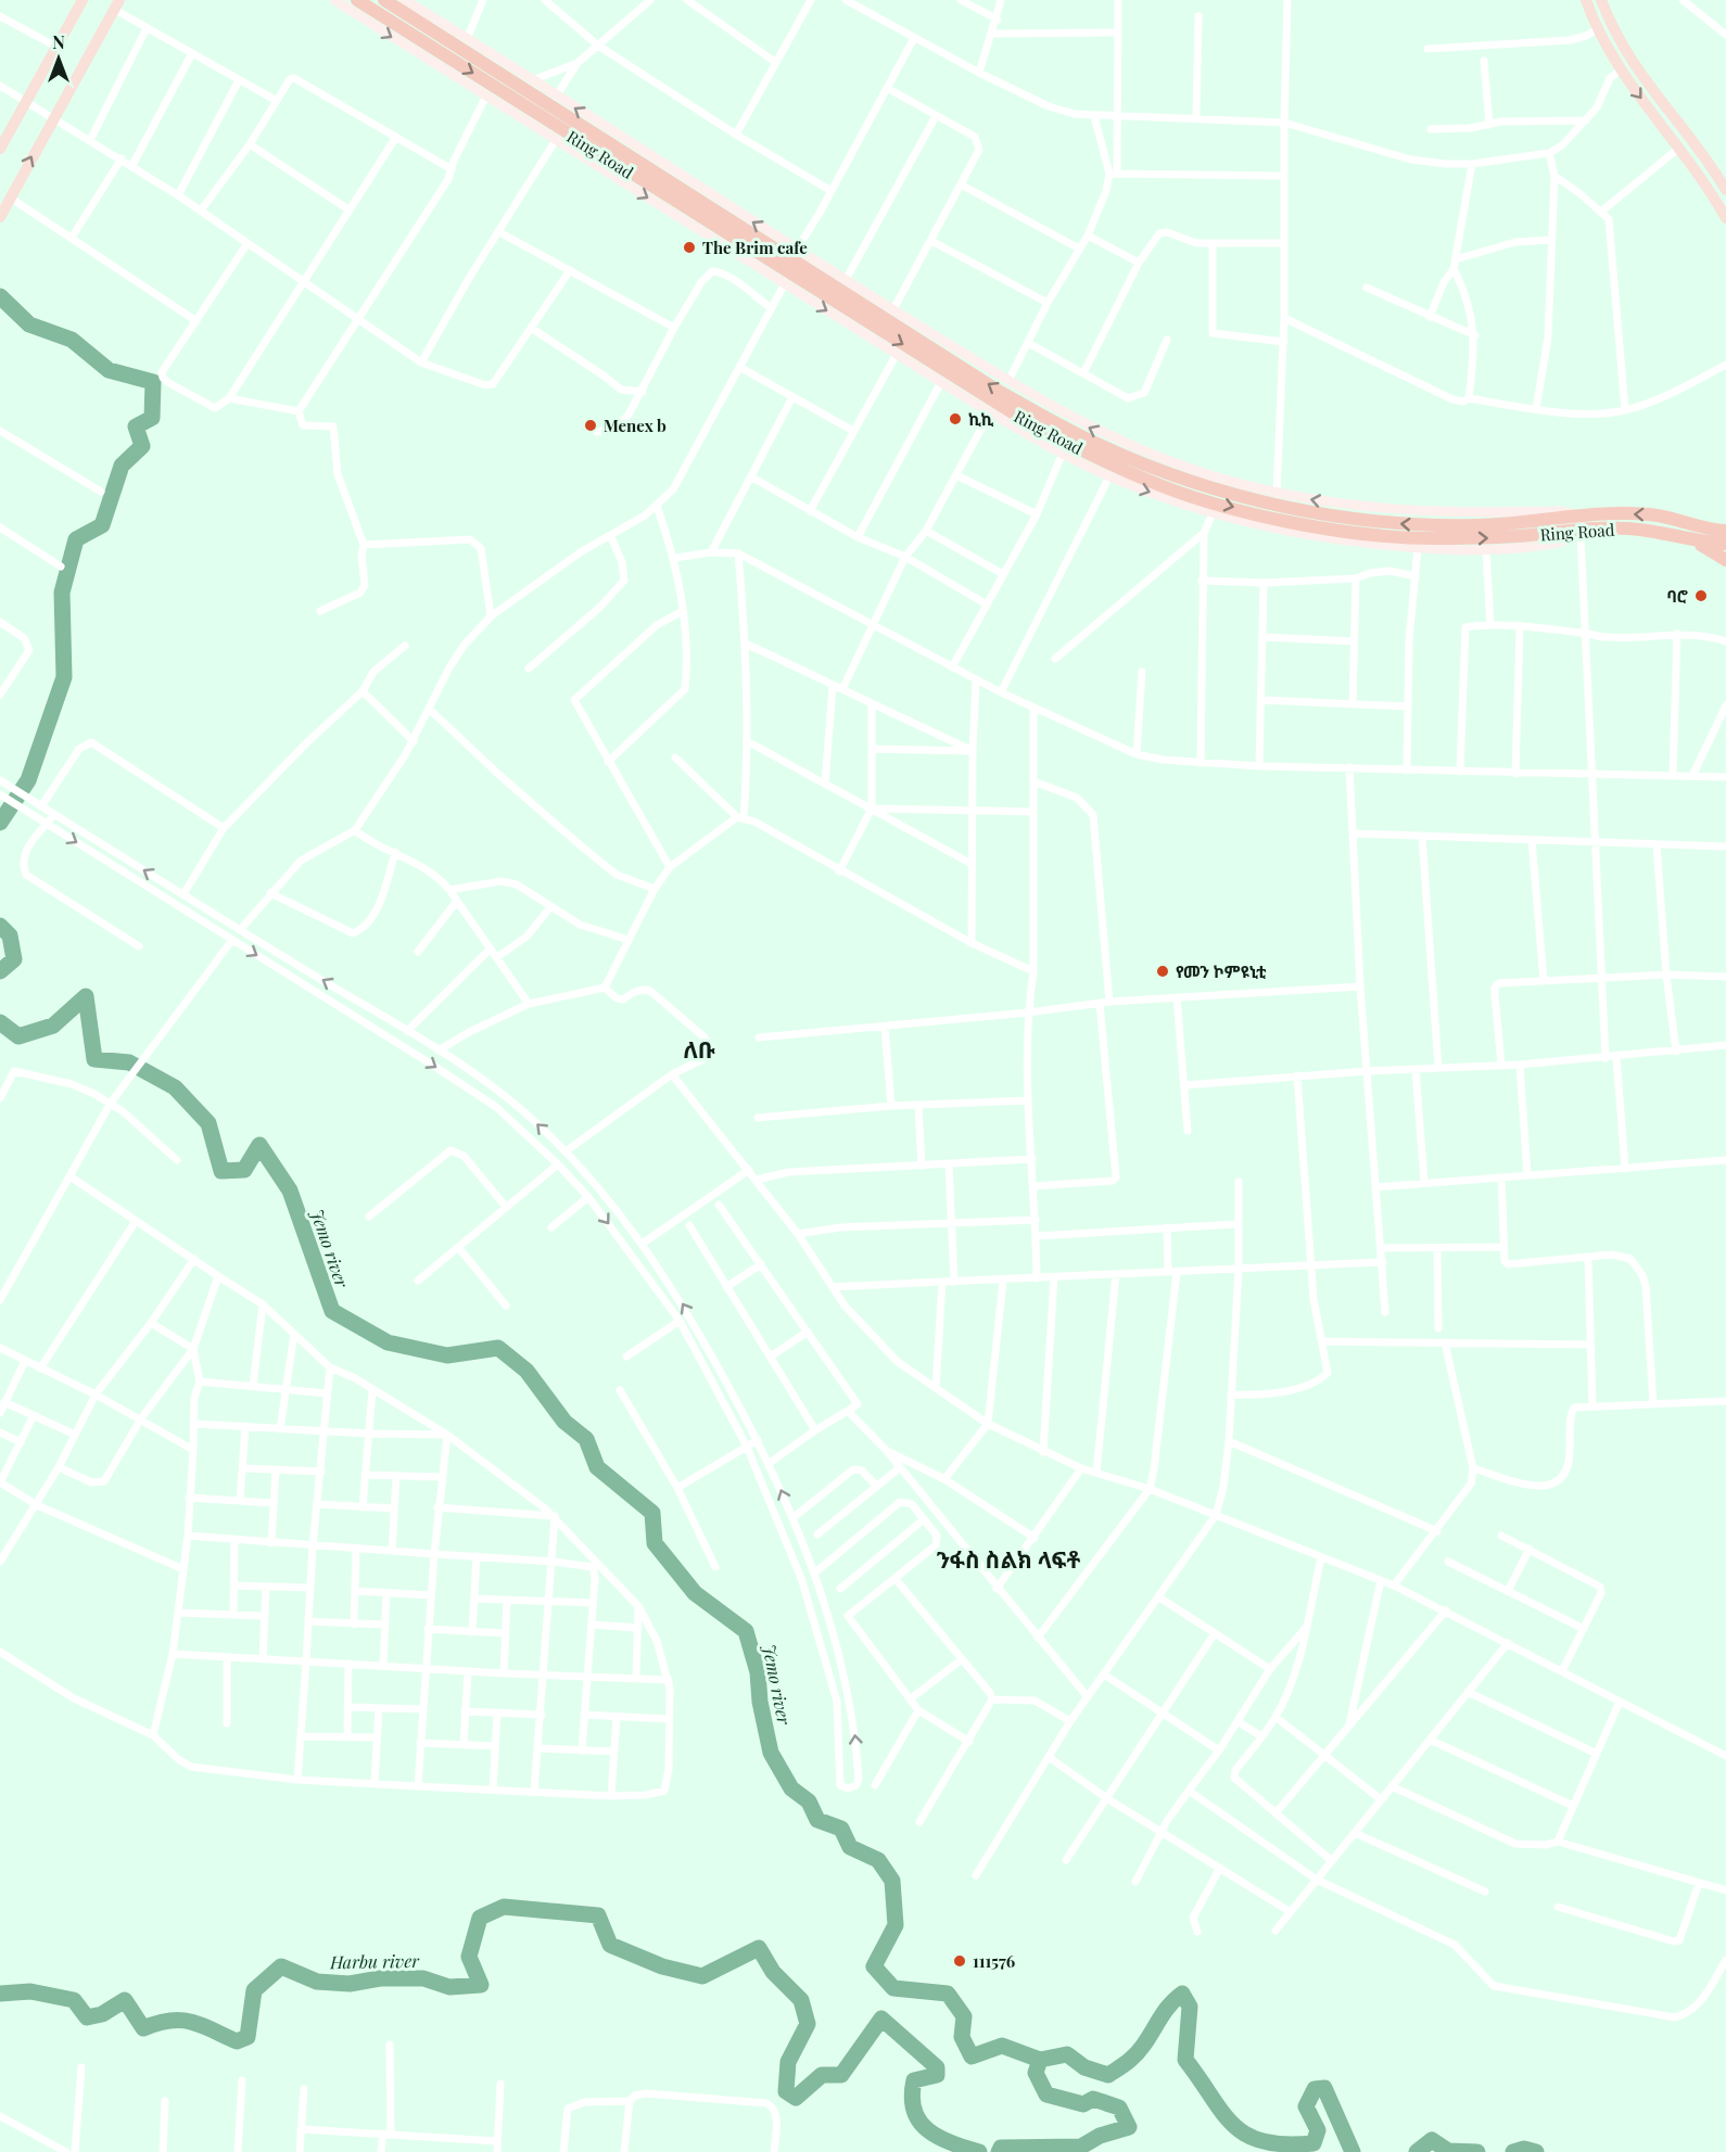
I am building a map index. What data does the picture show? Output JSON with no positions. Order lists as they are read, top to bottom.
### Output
{
  "streets": {
    "highway": ["Ring Road"]
  },
  "districts": ["ለቡ", "ንፋስ ስልክ ላፍቶ"],
  "water": ["Jemo river", "Harbu river"],
  "places": [
    "The Brim cafe",
    "ኪኪ",
    "Menex b",
    "ባሮ",
    "የመን ኮምዩኒቲ",
    "111576"
  ],
  "north": "top"
}
